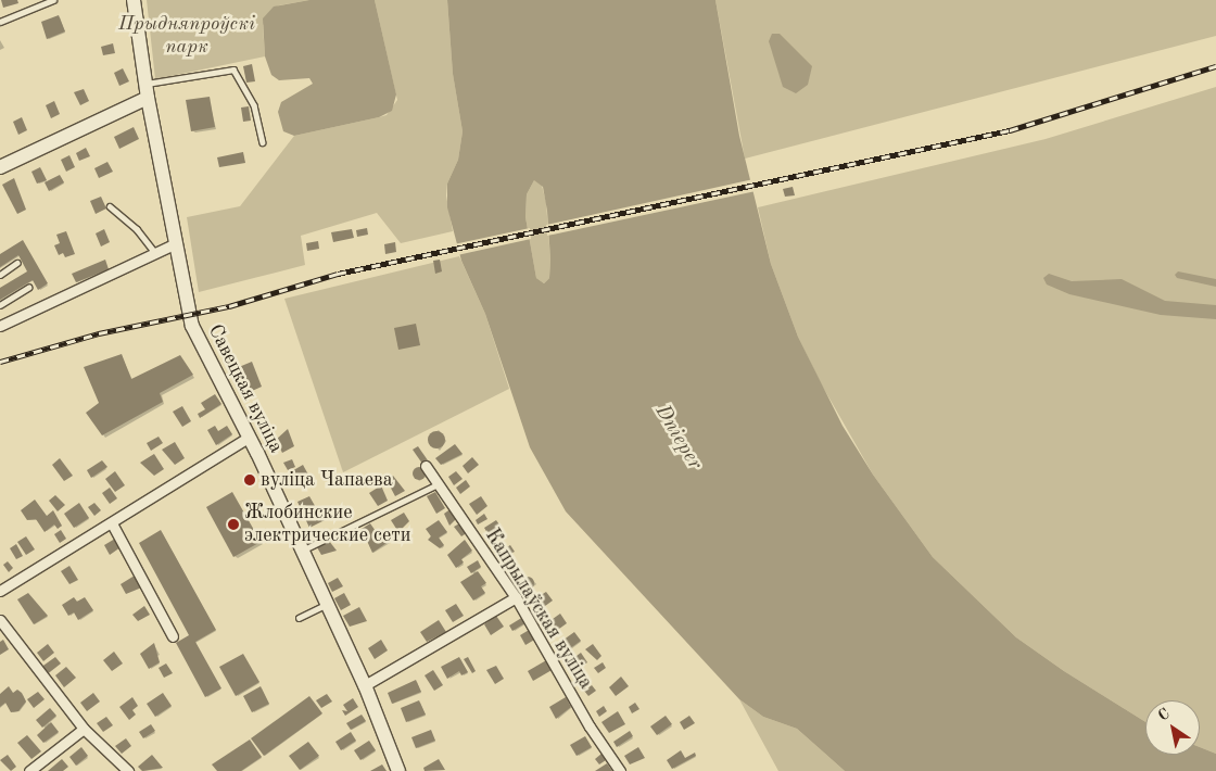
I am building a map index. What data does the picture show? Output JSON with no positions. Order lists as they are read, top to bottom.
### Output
{
  "streets": {
    "main road": ["Савецкая вуліца"],
    "street": ["Капрылаўская вуліца"]
  },
  "water": ["Dnieper"],
  "parks": ["Прыдняпроўскі парк"],
  "places": ["вуліца Чапаева", "Жлобинские электрические сети"],
  "north": "top left"
}
